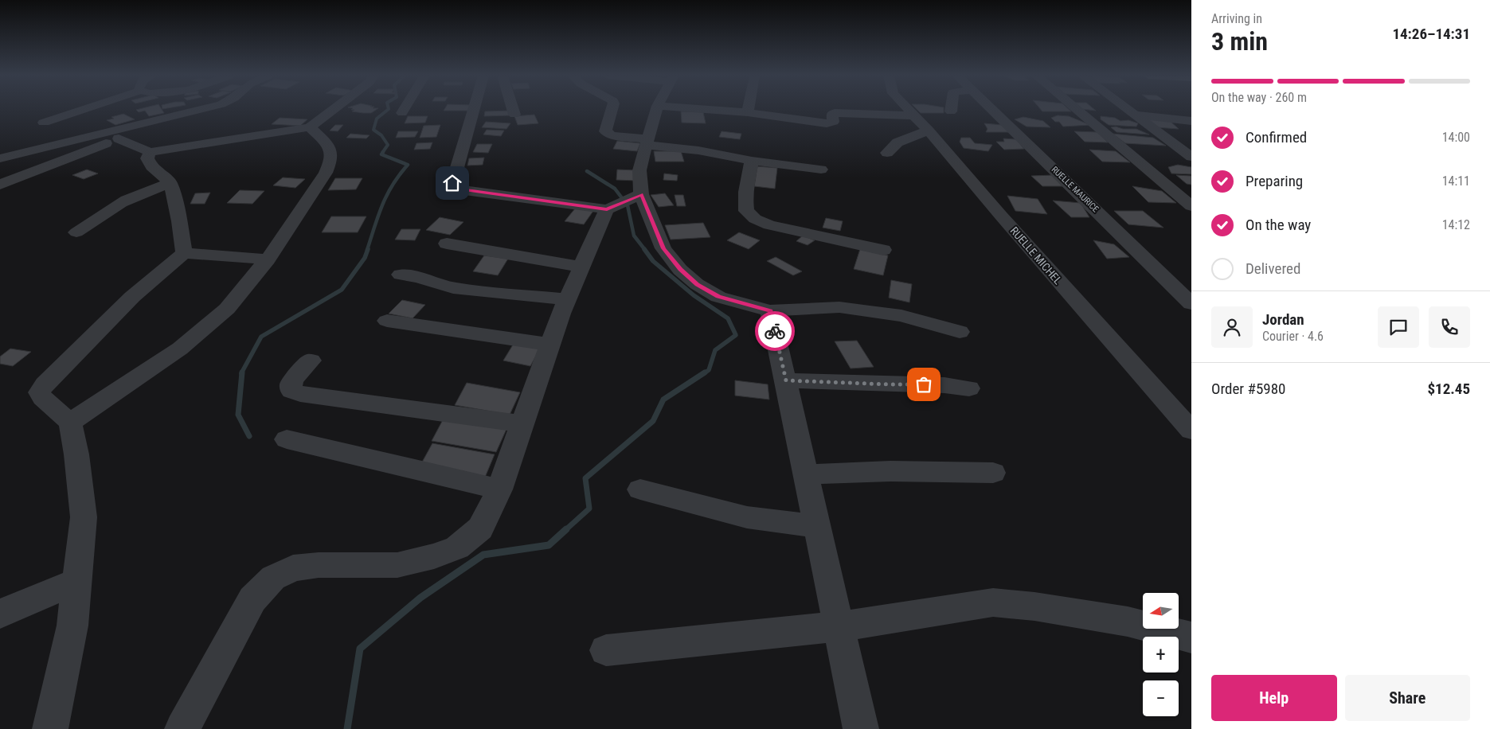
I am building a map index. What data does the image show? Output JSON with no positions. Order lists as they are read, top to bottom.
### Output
{
  "streets": {
    "street": ["RUELLE MAURICE", "RUELLE MICHEL"]
  },
  "north": "left",
  "page": {
    "heading": ["3 min", "Arriving in", "14:26–14:31"],
    "panel": [
      "Jordan",
      "Courier · 4.6",
      "Order #5980",
      "$12.45"
    ],
    "bar": "On the way · 260 m",
    "list": [
      ["Confirmed", "14:00"],
      ["Preparing", "14:11"],
      ["On the way", "14:12"],
      "Delivered"
    ],
    "map_buttons": ["+", "−"],
    "buttons": ["Help", "Share"]
  }
}
